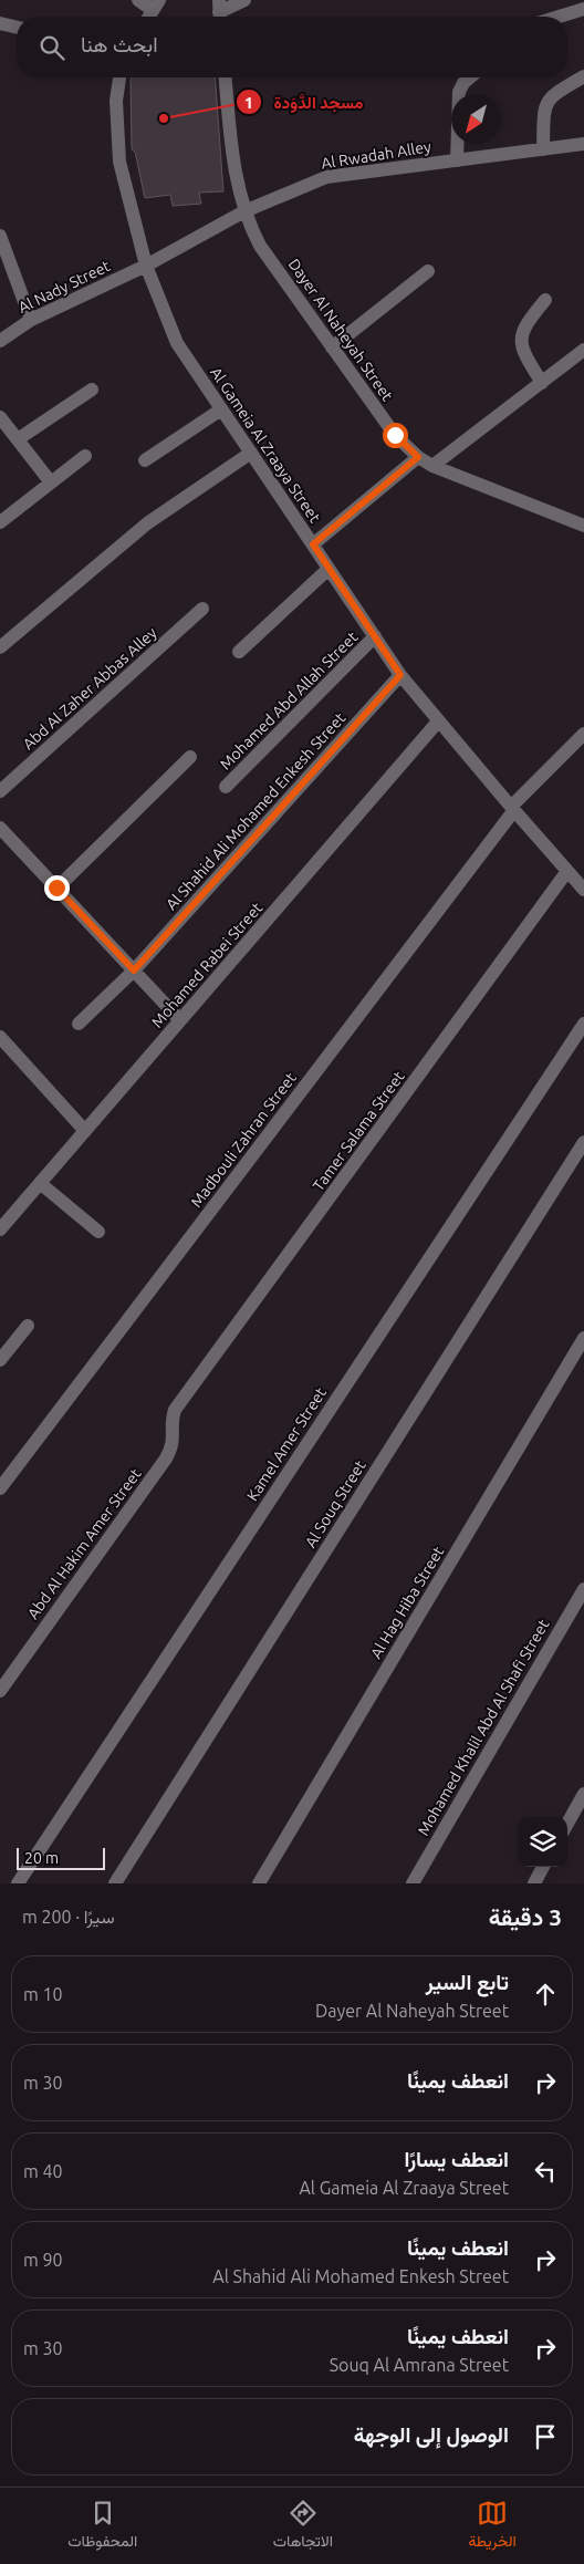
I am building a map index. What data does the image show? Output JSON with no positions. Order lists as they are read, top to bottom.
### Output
{
  "streets": {
    "street": [
      "Al Rwadah Alley",
      "Al Nady Street",
      "Dayer Al Naheyah Street",
      "Al Gameia Al Zraaya Street",
      "Abd Al Zaher Abbas Alley",
      "Mohamed Abd Allah Street",
      "Al Shahid Ali Mohamed Enkesh Street",
      "Mohamed Rabei Street",
      "Tamer Salama Street",
      "Madbouli Zahran Street",
      "Kamel Amer Street",
      "Al Souq Street",
      "Abd Al Hakim Amer Street",
      "Al Hag Hiba Street",
      "Mohamed Khalil Abd Al Shafi Street"
    ]
  },
  "crossings": [
    ["Al Rwadah Alley", "Al Nady Street"],
    ["Al Rwadah Alley", "Dayer Al Naheyah Street"],
    ["Al Rwadah Alley", "Al Gameia Al Zraaya Street"],
    ["Al Nady Street", "Al Gameia Al Zraaya Street"],
    ["Al Gameia Al Zraaya Street", "Mohamed Abd Allah Street"],
    ["Al Gameia Al Zraaya Street", "Al Shahid Ali Mohamed Enkesh Street"],
    ["Al Gameia Al Zraaya Street", "Mohamed Rabei Street"],
    ["Al Gameia Al Zraaya Street", "Tamer Salama Street"],
    ["Al Gameia Al Zraaya Street", "Madbouli Zahran Street"],
    ["Tamer Salama Street", "Abd Al Hakim Amer Street"]
  ],
  "places": ["مسجد الدَّوَدة"],
  "scale_bar": "20 m",
  "north": "bottom left",
  "page": {
    "search": "ابحث هنا",
    "scale": "20 m",
    "heading": ["3 دقيقة", "سيرًا · 200 m"],
    "list": [
      ["تابع السير", "Dayer Al Naheyah Street", "10 m"],
      ["انعطف يمينًا", "30 m"],
      ["انعطف يسارًا", "Al Gameia Al Zraaya Street", "40 m"],
      ["انعطف يمينًا", "Al Shahid Ali Mohamed Enkesh Street", "90 m"],
      ["انعطف يمينًا", "Souq Al Amrana Street", "30 m"],
      "الوصول إلى الوجهة"
    ],
    "nav": ["الخريطة", "الاتجاهات", "المحفوظات"]
  }
}
